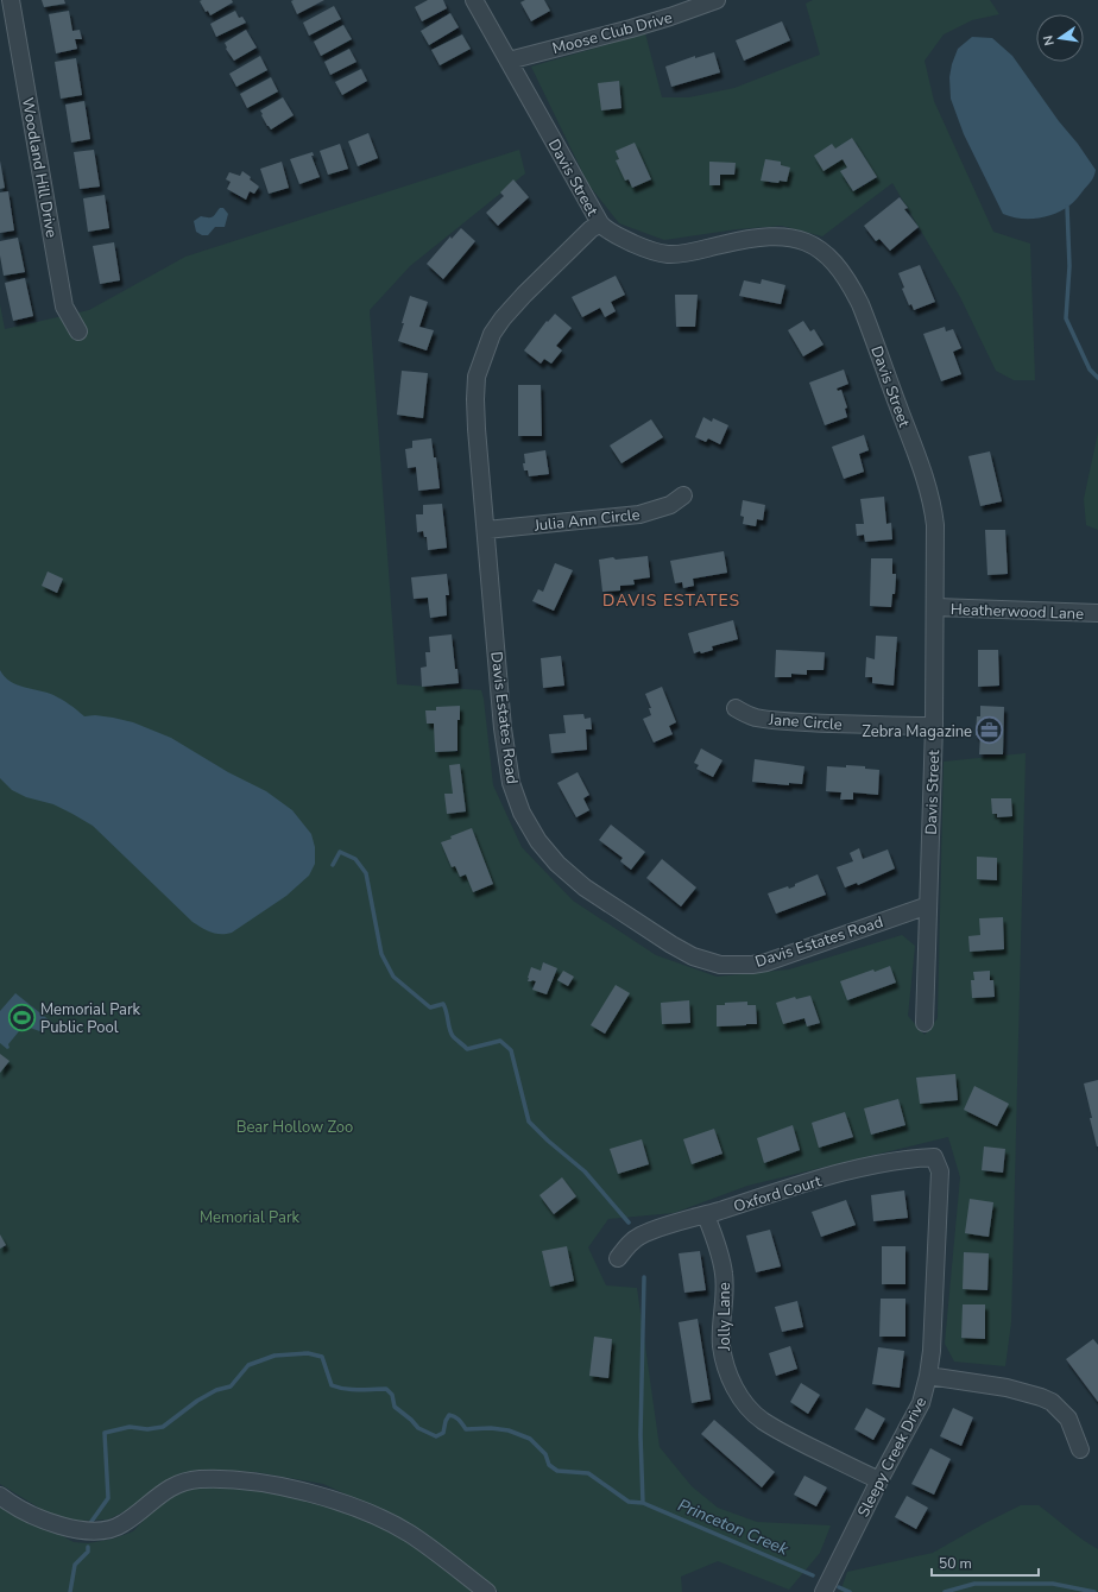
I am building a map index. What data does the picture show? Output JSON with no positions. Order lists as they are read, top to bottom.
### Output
{
  "streets": {
    "street": [
      "Moose Club Drive",
      "Woodland Hill Drive",
      "Davis Street",
      "Julia Ann Circle",
      "Heatherwood Lane",
      "Davis Estates Road",
      "Jane Circle",
      "Oxford Court",
      "Jolly Lane",
      "Sleepy Creek Drive"
    ]
  },
  "crossings": [
    ["Moose Club Drive", "Davis Street"],
    ["Davis Street", "Heatherwood Lane"],
    ["Davis Street", "Davis Estates Road"],
    ["Davis Street", "Jane Circle"],
    ["Julia Ann Circle", "Davis Estates Road"],
    ["Oxford Court", "Jolly Lane"],
    ["Oxford Court", "Sleepy Creek Drive"],
    ["Jolly Lane", "Sleepy Creek Drive"]
  ],
  "districts": ["DAVIS ESTATES"],
  "water": ["Princeton Creek"],
  "parks": ["Bear Hollow Zoo", "Memorial Park"],
  "places": {
    "office": ["Zebra Magazine"],
    "sports": ["Memorial Park Public Pool"]
  },
  "scale_bar": "50 m",
  "north": "left"
}
